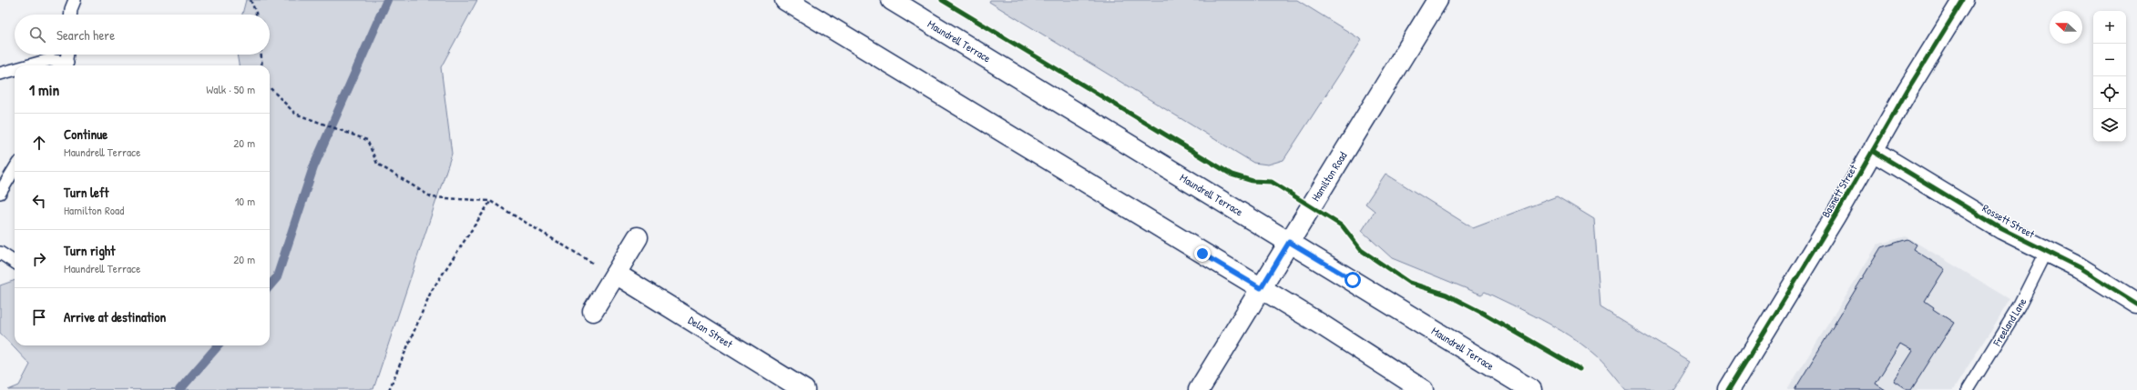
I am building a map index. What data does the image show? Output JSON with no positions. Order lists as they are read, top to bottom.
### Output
{
  "streets": {
    "main road": [
      "Maundrell Terrace",
      "Hamilton Road",
      "Basnett Street",
      "Rossett Street",
      "Delan Street"
    ],
    "lane": ["Freeland Lane"]
  },
  "crossings": [
    ["Maundrell Terrace", "Hamilton Road"],
    ["Basnett Street", "Rossett Street"],
    ["Rossett Street", "Freeland Lane"]
  ],
  "north": "left",
  "page": {
    "map_buttons": ["+", "−"],
    "search": "Search here",
    "heading": ["1 min", "Walk · 50 m"],
    "list": [
      ["Continue", "Maundrell Terrace", "20 m"],
      ["Turn left", "Hamilton Road", "10 m"],
      ["Turn right", "Maundrell Terrace", "20 m"],
      "Arrive at destination"
    ]
  }
}
